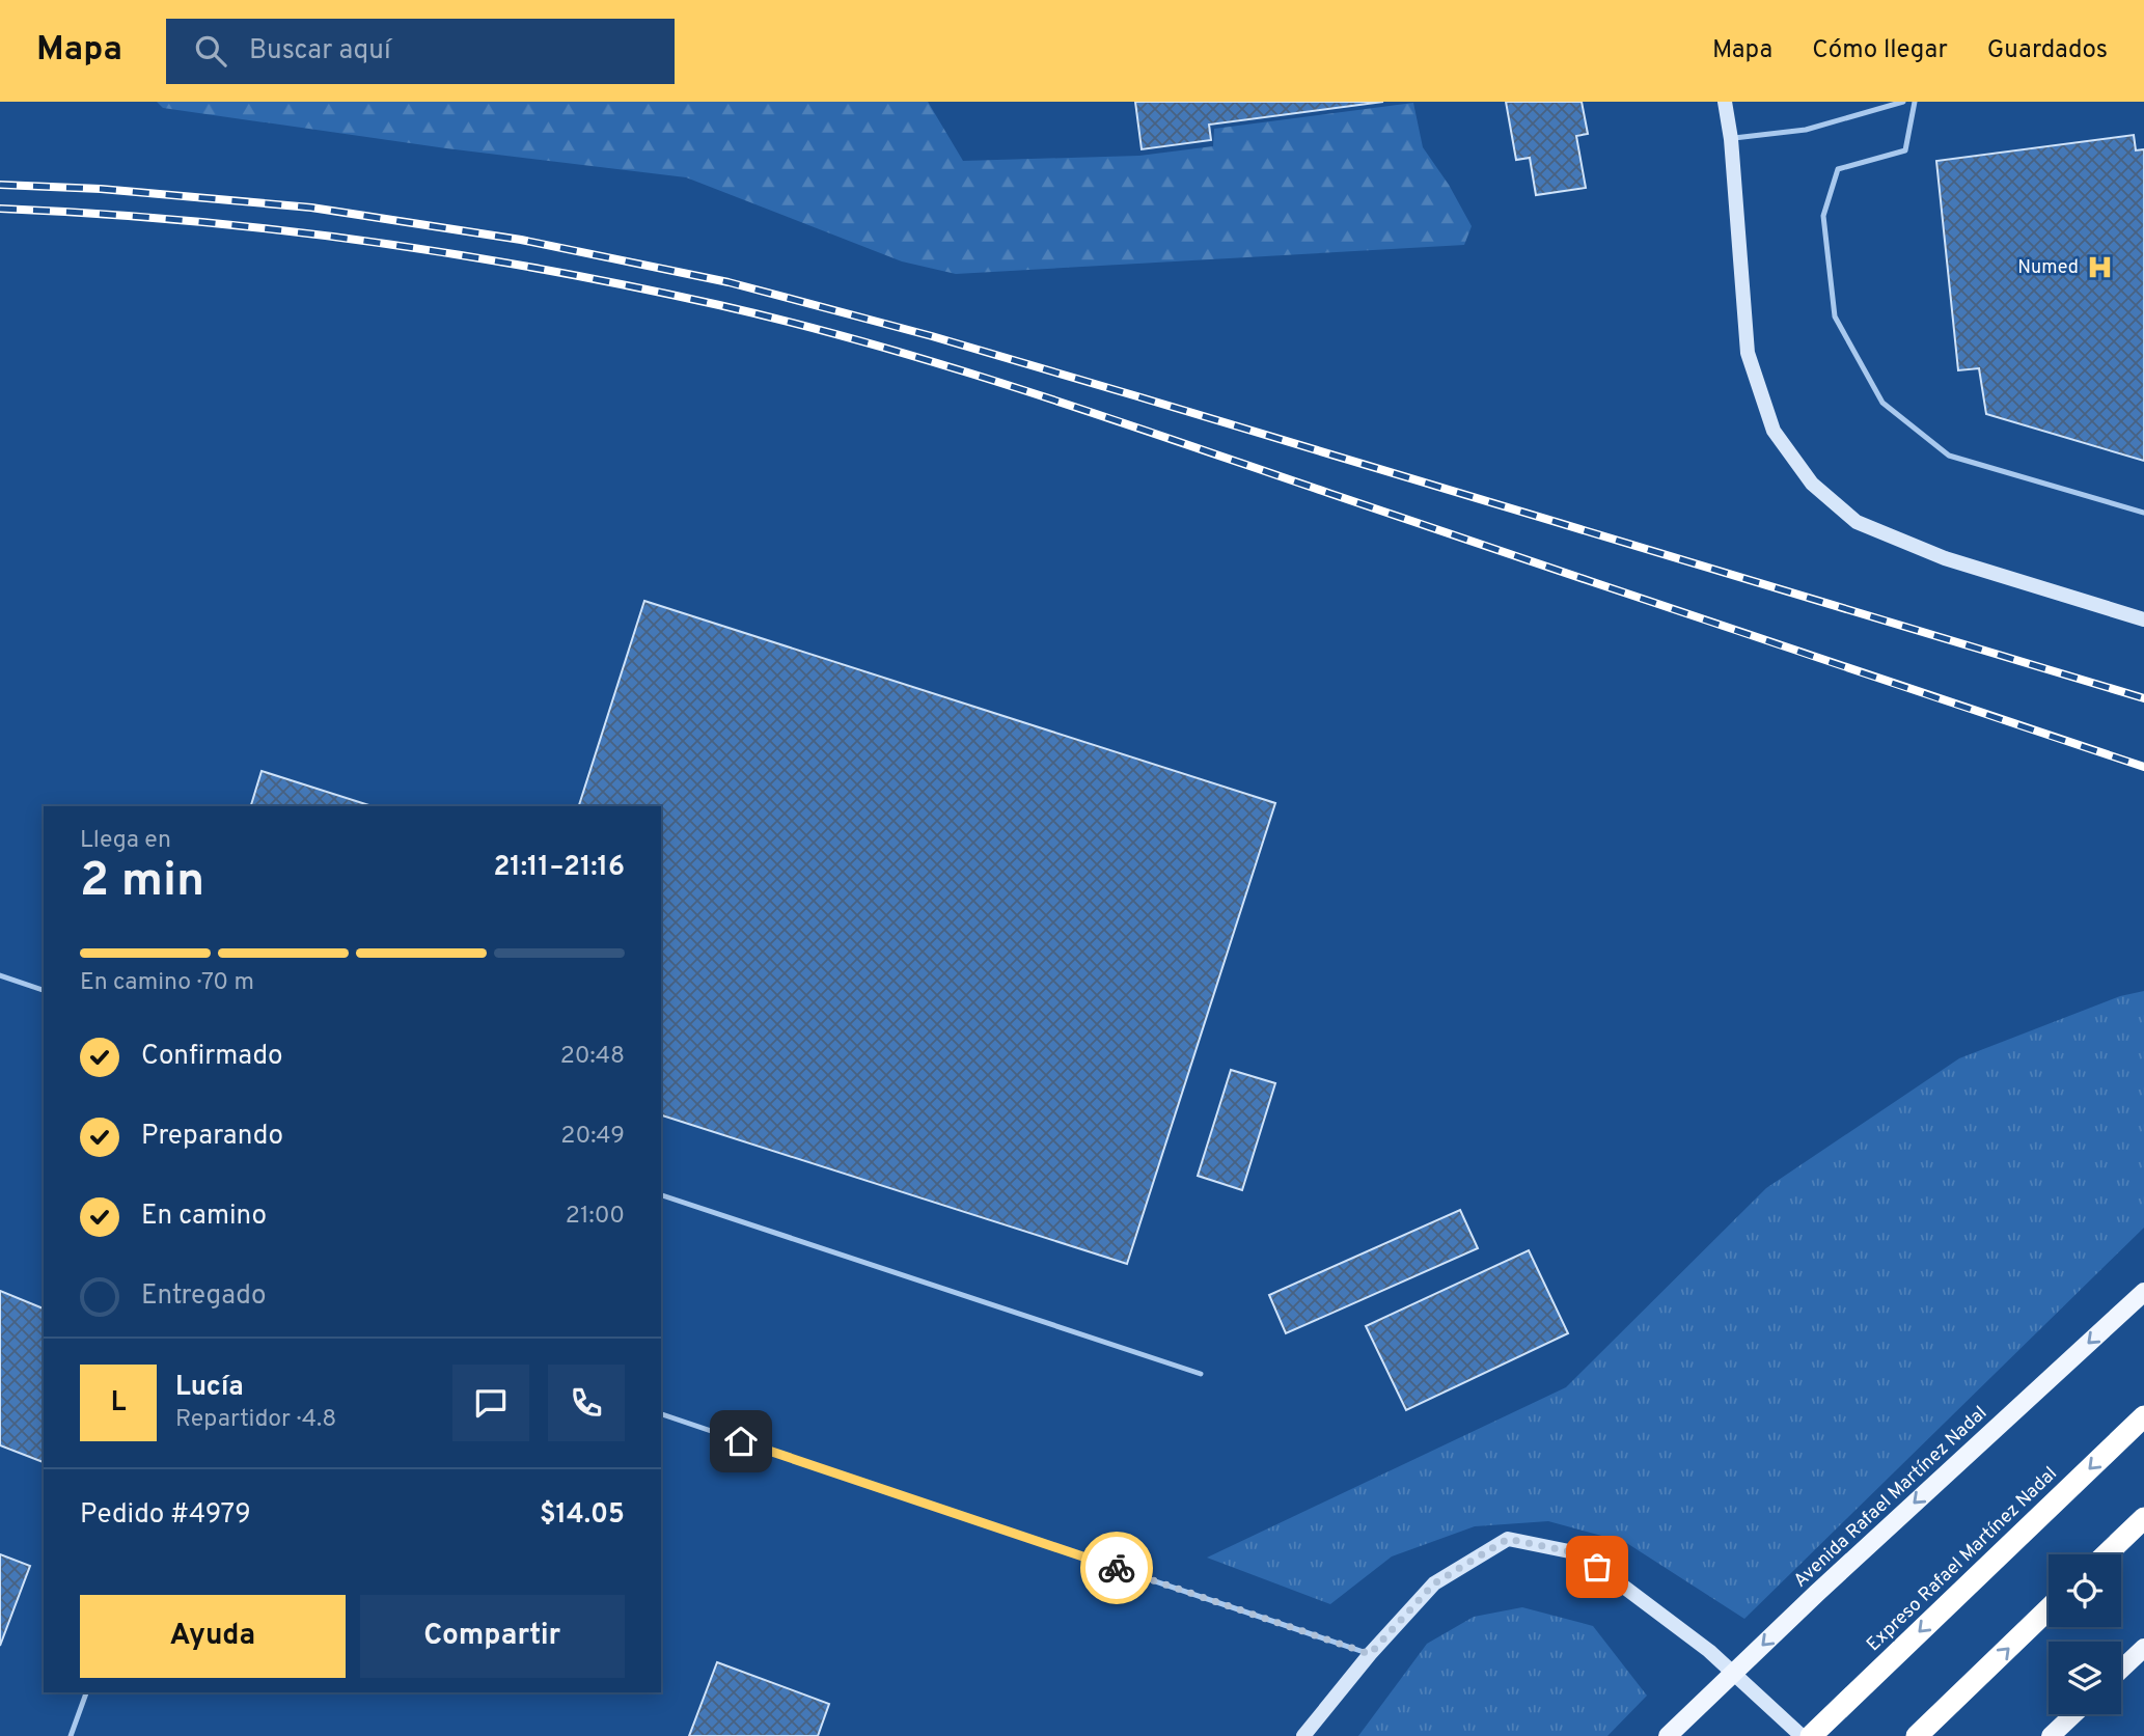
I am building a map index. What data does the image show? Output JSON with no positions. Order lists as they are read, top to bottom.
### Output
{
  "streets": {
    "highway": ["Expreso Rafael Martínez Nadal"],
    "main road": ["Avenida Rafael Martínez Nadal"]
  },
  "one_way": ["Avenida Rafael Martínez Nadal"],
  "places": {
    "hospital": ["Numed"]
  },
  "page": {
    "header": "Mapa",
    "search": "Buscar aquí",
    "nav": ["Mapa", "Cómo llegar", "Guardados"],
    "heading": ["2 min", "Llega en", "21:11–21:16"],
    "panel": [
      "Lucía",
      "Repartidor · 4.8",
      "Pedido #4979",
      "$14.05"
    ],
    "bar": "En camino · 70 m",
    "list": [
      ["Confirmado", "20:48"],
      ["Preparando", "20:49"],
      ["En camino", "21:00"],
      "Entregado"
    ],
    "round": "L",
    "buttons": ["Ayuda", "Compartir"]
  }
}
